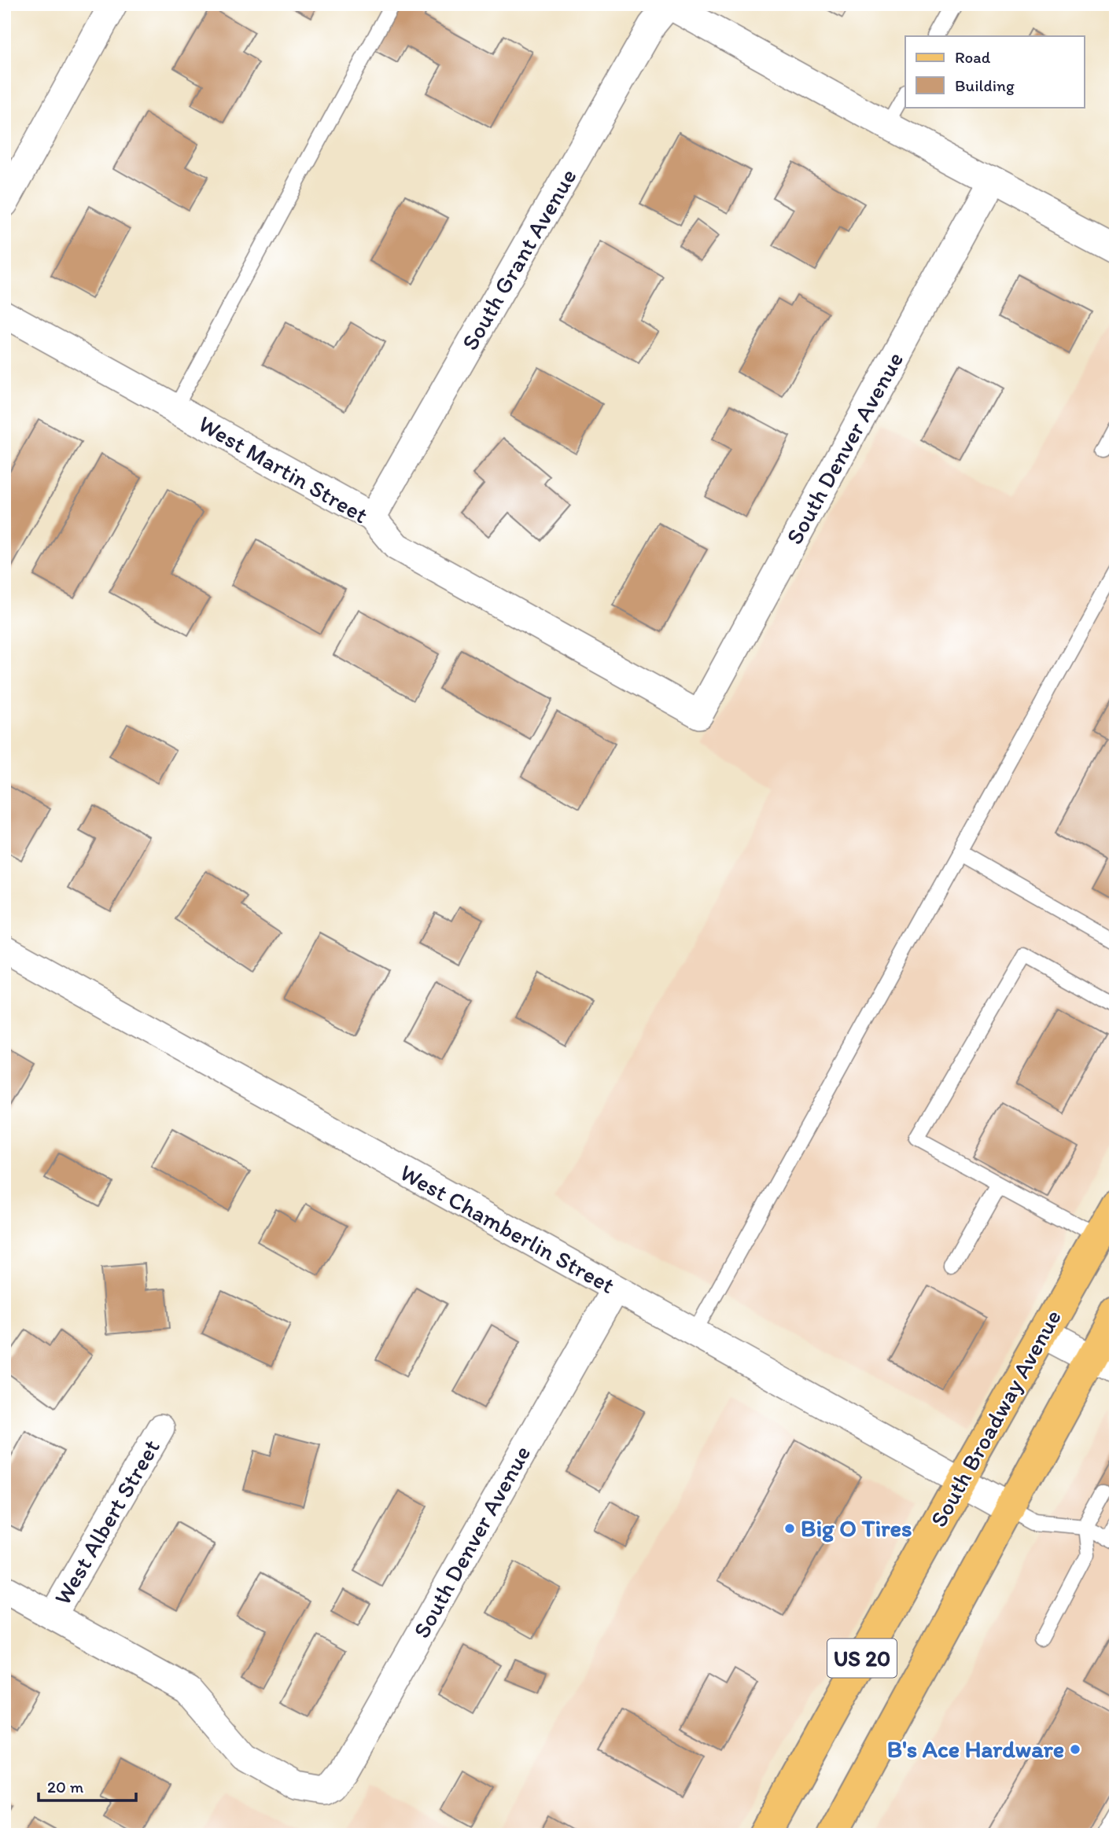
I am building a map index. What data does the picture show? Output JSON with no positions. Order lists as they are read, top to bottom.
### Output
{
  "streets": {
    "main road": ["South Broadway Avenue", "US 20"],
    "street": [
      "South Grant Avenue",
      "South Denver Avenue",
      "West Martin Street",
      "West Chamberlin Street",
      "West Albert Street"
    ]
  },
  "crossings": [
    ["South Grant Avenue", "West Martin Street"],
    ["South Denver Avenue", "West Martin Street"],
    ["South Denver Avenue", "West Chamberlin Street"],
    ["South Denver Avenue", "West Albert Street"],
    ["West Chamberlin Street", "South Broadway Avenue"],
    ["West Chamberlin Street", "US 20"]
  ],
  "places": ["Big O Tires", "B's Ace Hardware"],
  "legend": ["Road", "Building"],
  "scale_bar": "20 m"
}
